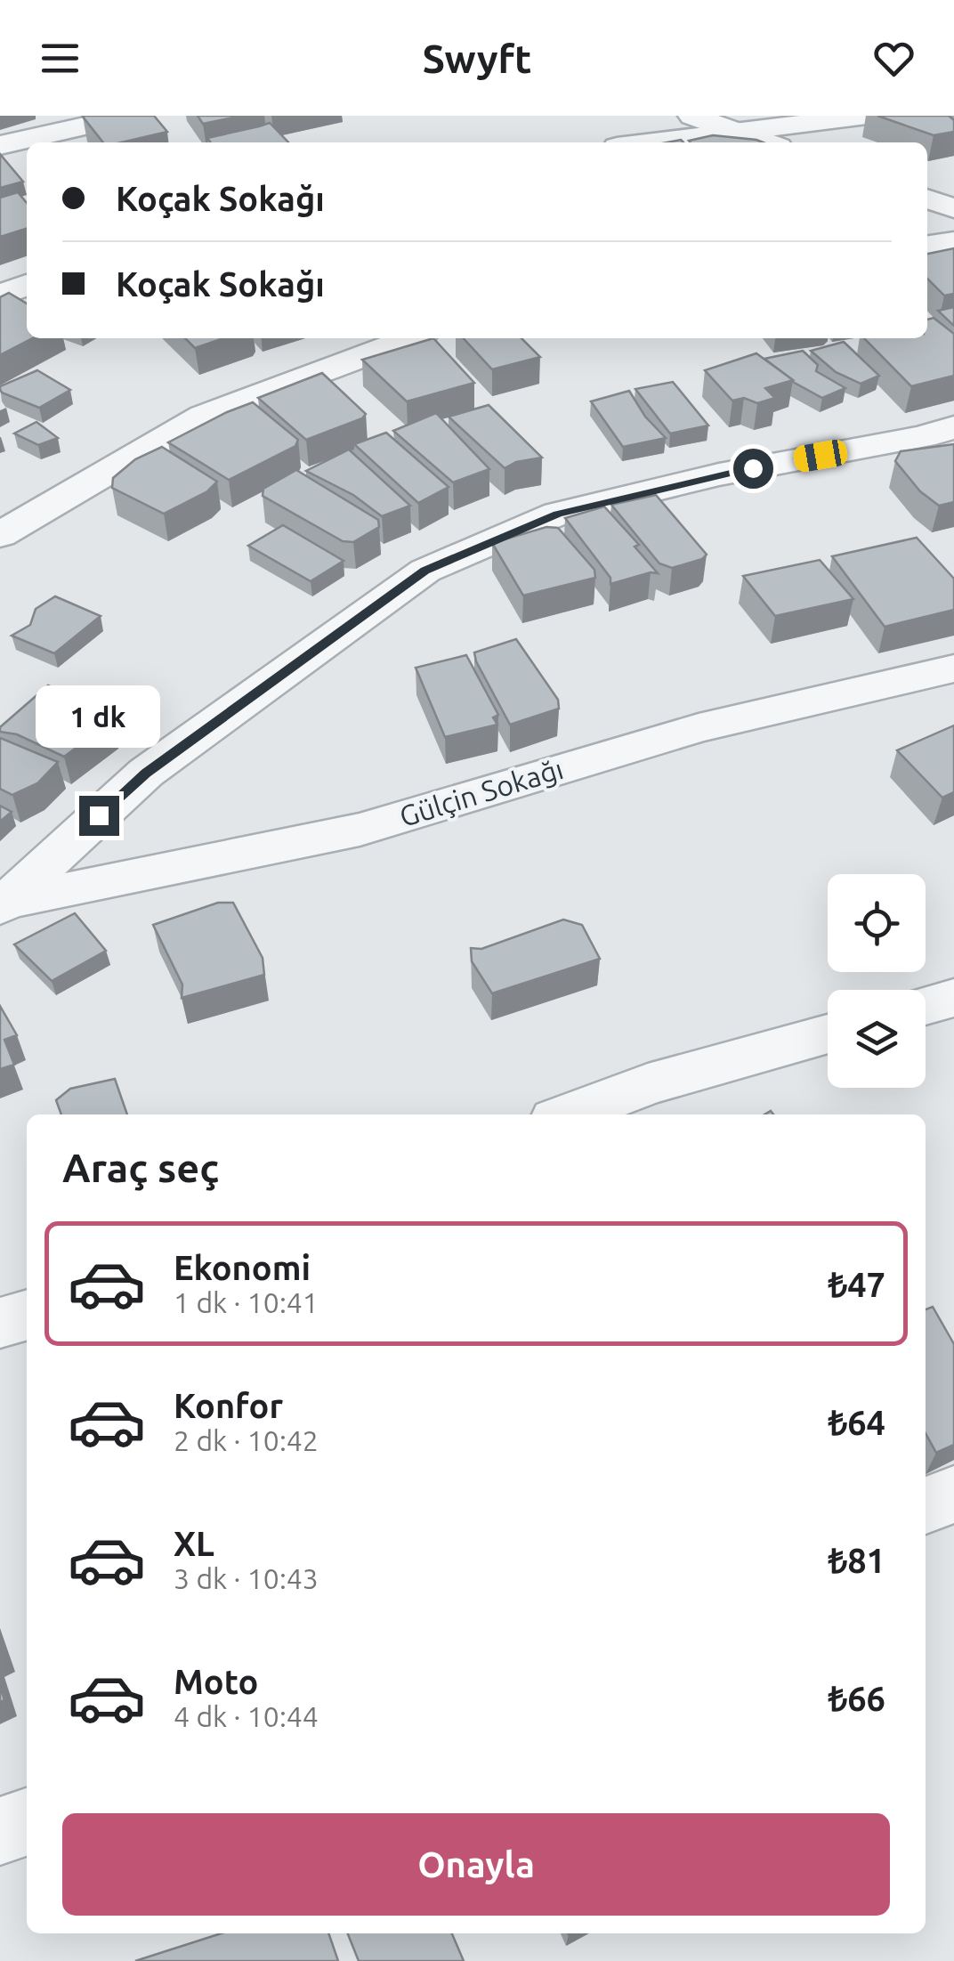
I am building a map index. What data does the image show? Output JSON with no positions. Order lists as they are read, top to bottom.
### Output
{
  "streets": {
    "street": ["Gülçin Sokağı"]
  },
  "page": {
    "header": "Swyft",
    "banner": ["Koçak Sokağı", "Koçak Sokağı"],
    "bubble": "1 dk",
    "heading": "Araç seç",
    "list": [
      {
        "name": "Ekonomi",
        "note": "1 dk · 10:41",
        "value": "₺47"
      },
      {
        "name": "Konfor",
        "note": "2 dk · 10:42",
        "value": "₺64"
      },
      {
        "name": "XL",
        "note": "3 dk · 10:43",
        "value": "₺81"
      },
      {
        "name": "Moto",
        "note": "4 dk · 10:44",
        "value": "₺66"
      }
    ],
    "buttons": "Onayla"
  }
}
